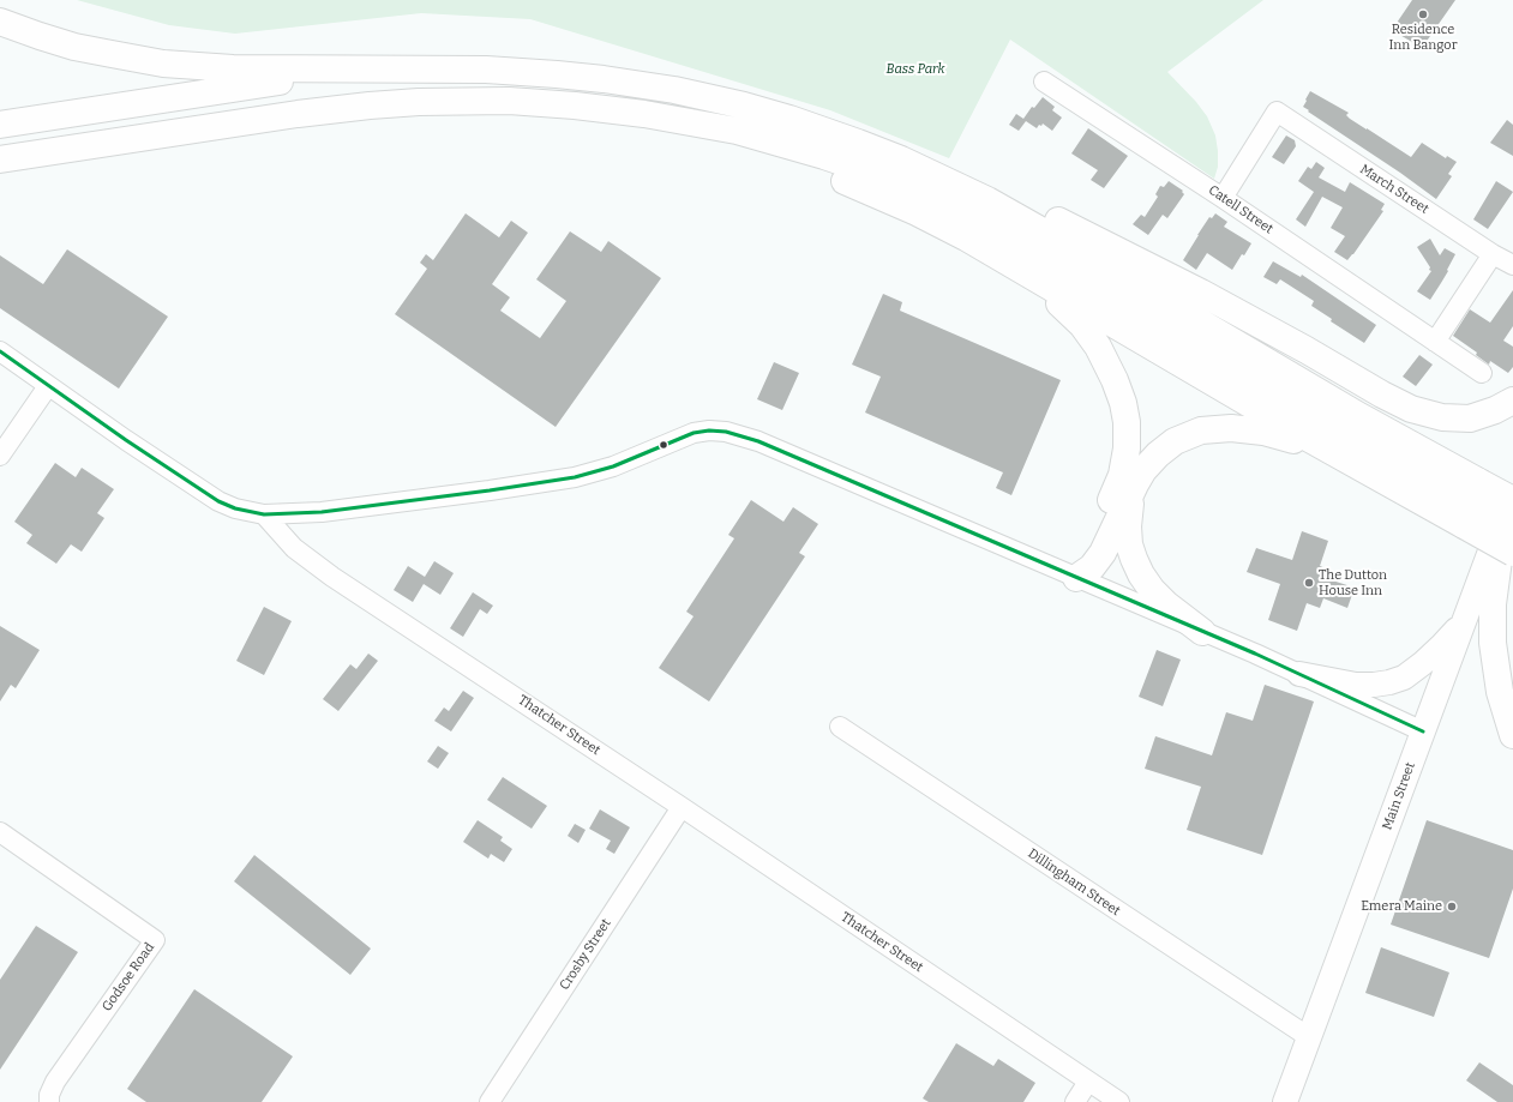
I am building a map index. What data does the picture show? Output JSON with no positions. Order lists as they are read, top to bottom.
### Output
{
  "streets": {
    "main road": ["Main Street"],
    "street": [
      "March Street",
      "Catell Street",
      "Thatcher Street",
      "Dillingham Street",
      "Crosby Street",
      "Godsoe Road"
    ]
  },
  "crossings": [
    ["March Street", "Catell Street"],
    ["Thatcher Street", "Crosby Street"],
    ["Main Street", "Dillingham Street"]
  ],
  "parks": ["Bass Park"],
  "places": ["Residence Inn Bangor", "The Dutton House Inn", "Emera Maine"]
}
